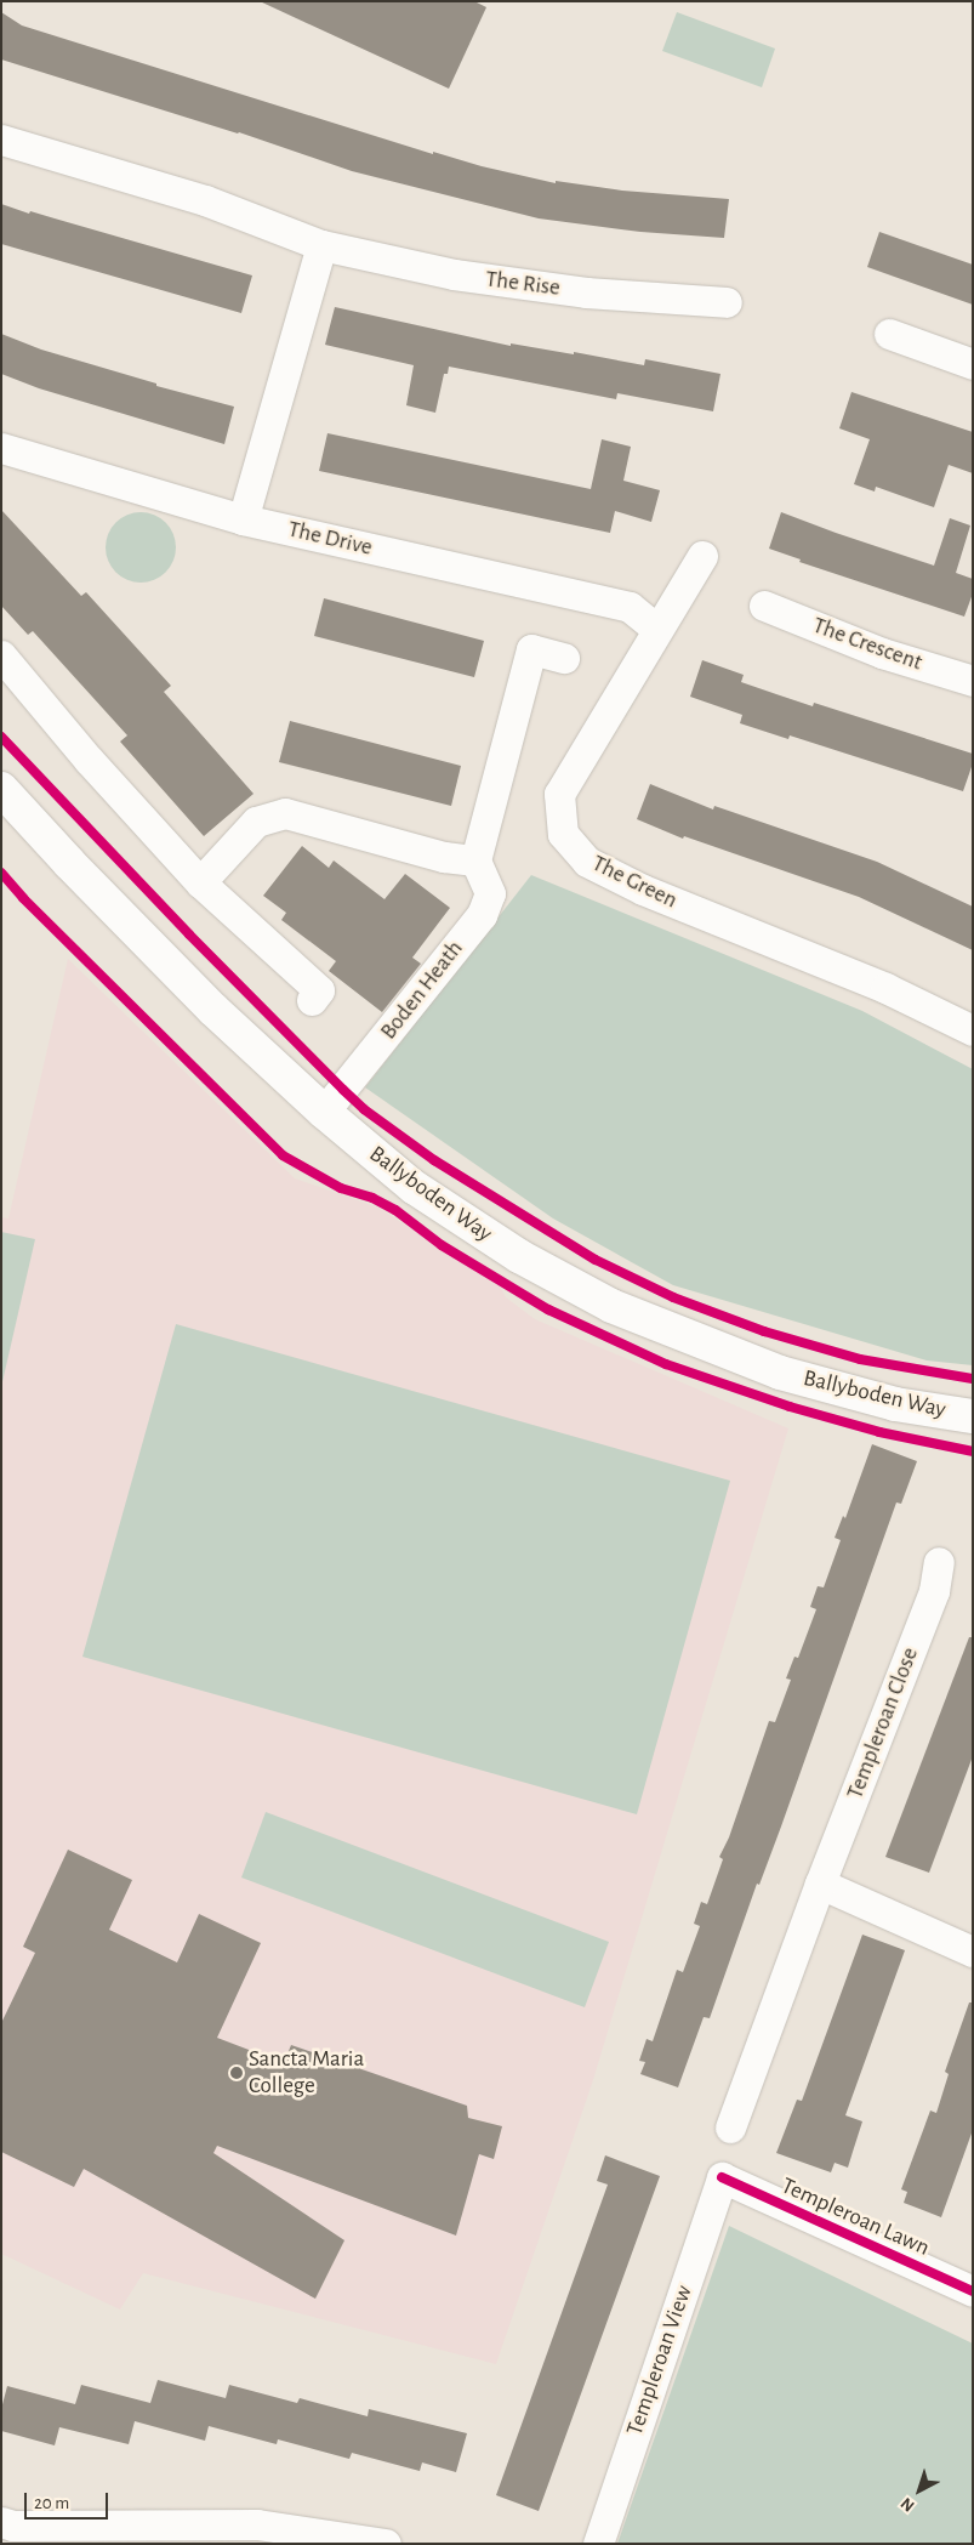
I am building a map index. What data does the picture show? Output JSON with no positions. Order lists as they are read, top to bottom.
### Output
{
  "streets": {
    "main road": ["Ballyboden Way"],
    "street": [
      "The Rise",
      "The Drive",
      "The Crescent",
      "The Green",
      "Boden Heath",
      "Templeroan Close",
      "Templeroan Lawn",
      "Templeroan View"
    ]
  },
  "crossings": [
    ["The Drive", "The Green"],
    ["Boden Heath", "Ballyboden Way"],
    ["Templeroan Lawn", "Templeroan View"]
  ],
  "places": ["Sancta Maria College"],
  "scale_bar": "20 m",
  "north": "bottom left"
}
